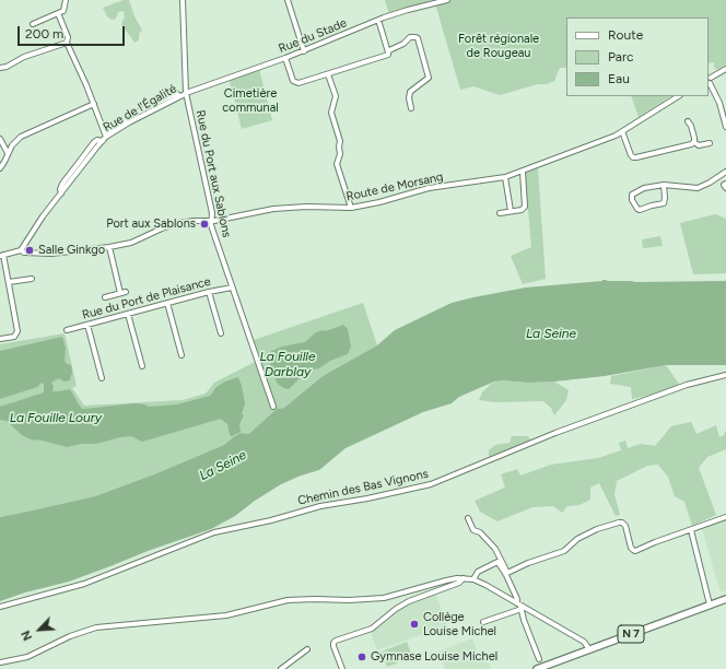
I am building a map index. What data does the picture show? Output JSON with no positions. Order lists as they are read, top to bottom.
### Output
{
  "streets": {
    "main road": ["N 7"],
    "street": [
      "Rue du Stade",
      "Rue de l'Égalité",
      "Rue du Port aux Sablons",
      "Route de Morsang",
      "Rue du Port de Plaisance",
      "Chemin des Bas Vignons"
    ]
  },
  "crossings": [
    ["Rue du Stade", "Rue de l'Égalité"],
    ["Rue du Stade", "Rue du Port aux Sablons"],
    ["Rue de l'Égalité", "Rue du Port aux Sablons"],
    ["Rue de l'Égalité", "Route de Morsang"],
    ["Rue du Port aux Sablons", "Route de Morsang"],
    ["Rue du Port aux Sablons", "Rue du Port de Plaisance"]
  ],
  "water": ["La Seine", "La Fouille Darblay", "La Fouille Loury"],
  "parks": ["Forêt régionale de Rougeau", "Cimetière communal"],
  "places": [
    "Port aux Sablons",
    "Salle Ginkgo",
    "Collège Louise Michel",
    "Gymnase Louise Michel"
  ],
  "legend": ["Route", "Parc", "Eau"],
  "scale_bar": "200 m",
  "north": "bottom left"
}
